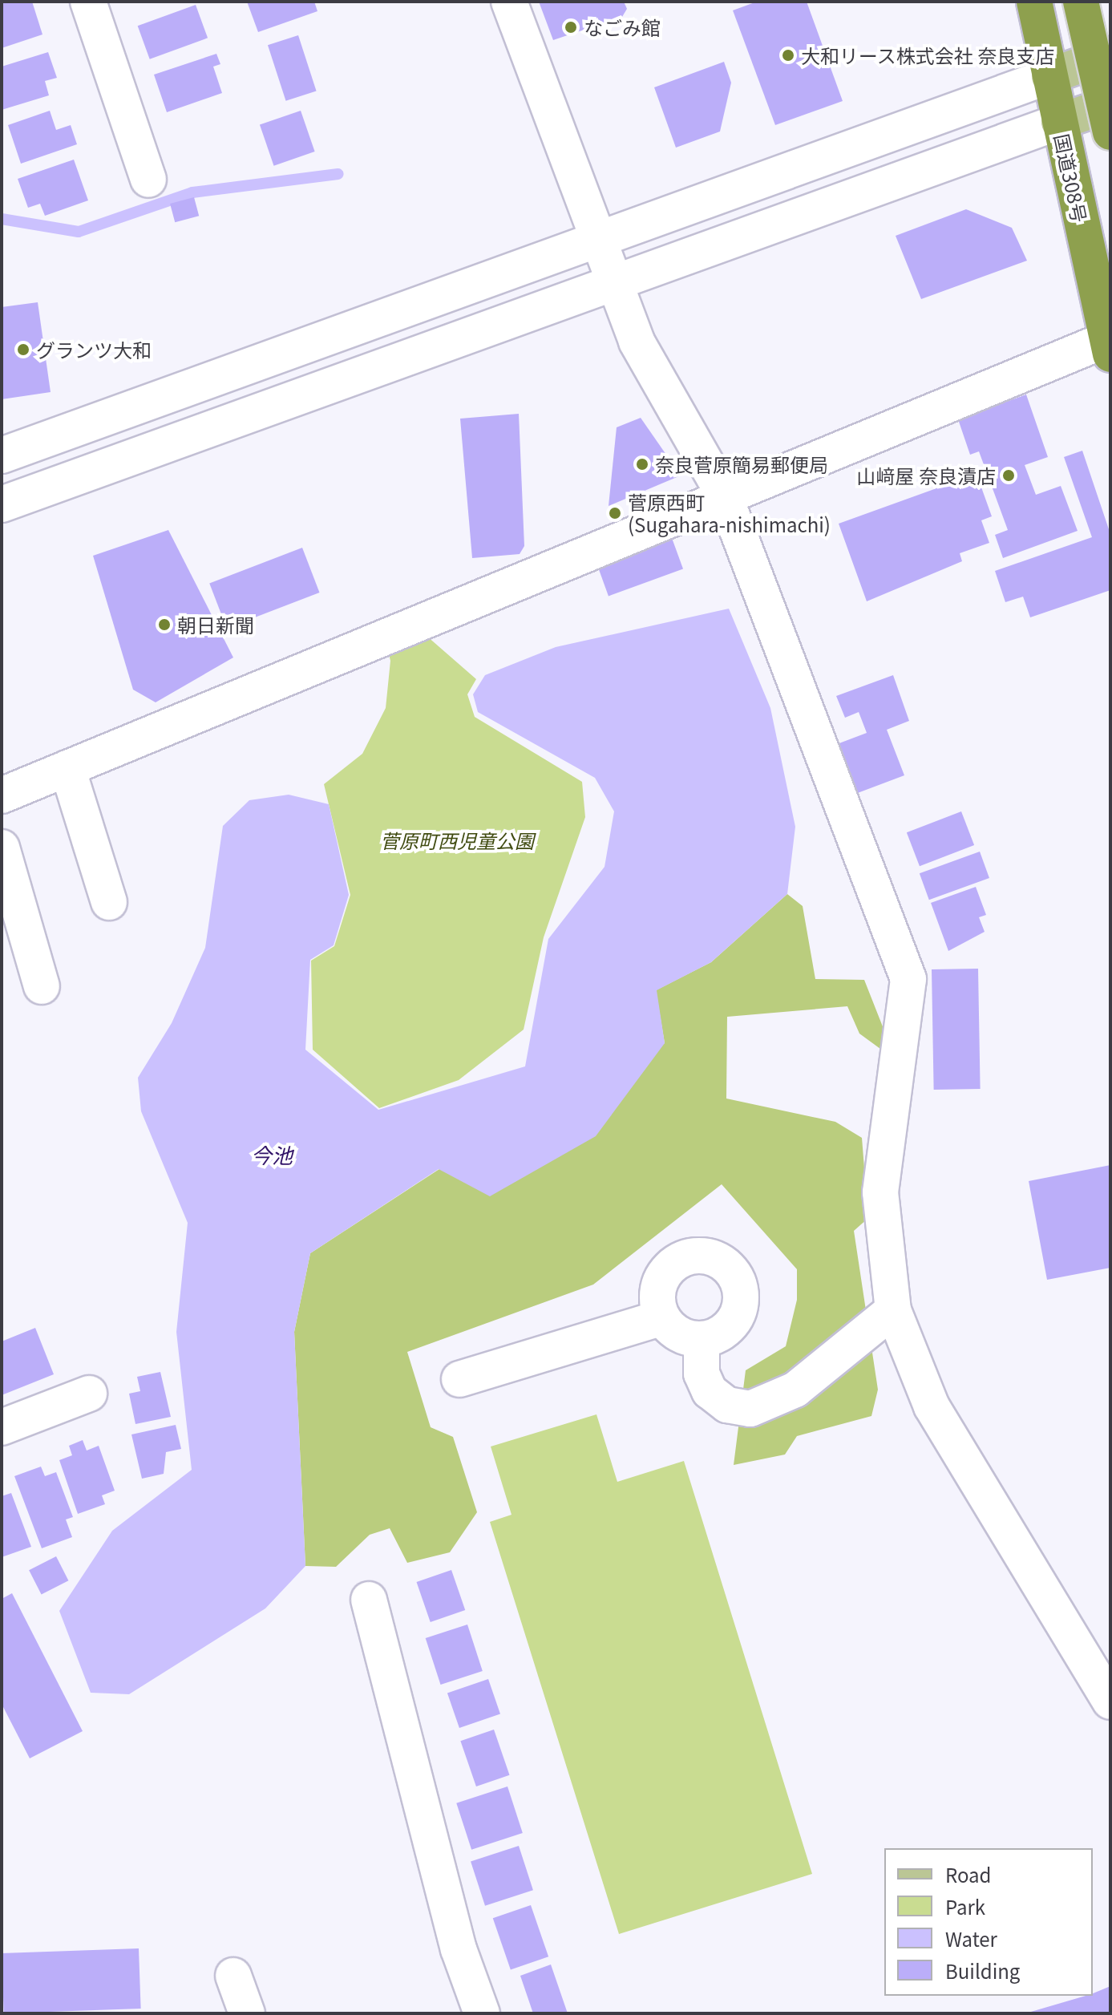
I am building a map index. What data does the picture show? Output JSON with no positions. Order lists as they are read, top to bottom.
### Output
{
  "streets": {
    "highway": ["国道308号"]
  },
  "water": ["今池"],
  "parks": ["菅原町西児童公園"],
  "places": [
    "なごみ館",
    "大和リース株式会社 奈良支店",
    "グランツ大和",
    "奈良菅原簡易郵便局",
    "山﨑屋 奈良漬店",
    "菅原西町 (Sugahara-nishimachi)",
    "朝日新聞"
  ],
  "legend": [
    "Road",
    "Park",
    "Water",
    "Building"
  ]
}
